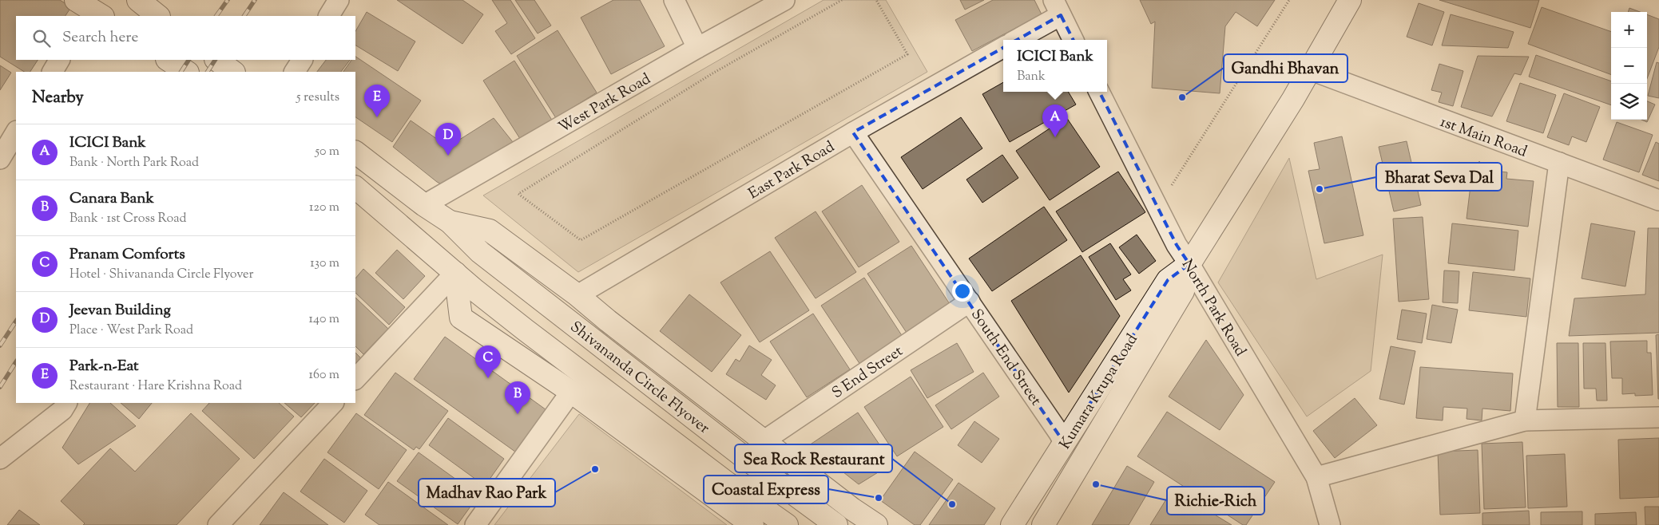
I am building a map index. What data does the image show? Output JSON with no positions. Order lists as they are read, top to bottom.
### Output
{
  "streets": {
    "main road": ["Shivananda Circle Flyover", "Kumara Krupa Road"],
    "street": [
      "West Park Road",
      "1st Main Road",
      "East Park Road",
      "North Park Road",
      "South End Street",
      "S End Street"
    ]
  },
  "crossings": [
    ["1st Main Road", "Kumara Krupa Road"],
    ["East Park Road", "South End Street"],
    ["North Park Road", "Kumara Krupa Road"],
    ["South End Street", "S End Street"],
    ["South End Street", "Kumara Krupa Road"]
  ],
  "places": [
    "Gandhi Bhavan",
    "Bharat Seva Dal",
    "Madhav Rao Park",
    "Richie-Rich",
    "Coastal Express",
    "Sea Rock Restaurant"
  ],
  "page": {
    "map_buttons": ["+", "−"],
    "search": "Search here",
    "popup": ["ICICI Bank", "Bank"],
    "heading": ["Nearby", "5 results"],
    "pins": [
      "E",
      "A",
      "D",
      "C",
      "B"
    ],
    "list": [
      {
        "mark": "A",
        "name": "ICICI Bank",
        "note": "Bank · North Park Road",
        "value": "50 m"
      },
      {
        "mark": "B",
        "name": "Canara Bank",
        "note": "Bank · 1st Cross Road",
        "value": "120 m"
      },
      {
        "mark": "C",
        "name": "Pranam Comforts",
        "note": "Hotel · Shivananda Circle Flyover",
        "value": "130 m"
      },
      {
        "mark": "D",
        "name": "Jeevan Building",
        "note": "Place · West Park Road",
        "value": "140 m"
      },
      {
        "mark": "E",
        "name": "Park-n-Eat",
        "note": "Restaurant · Hare Krishna Road",
        "value": "160 m"
      }
    ]
  }
}
